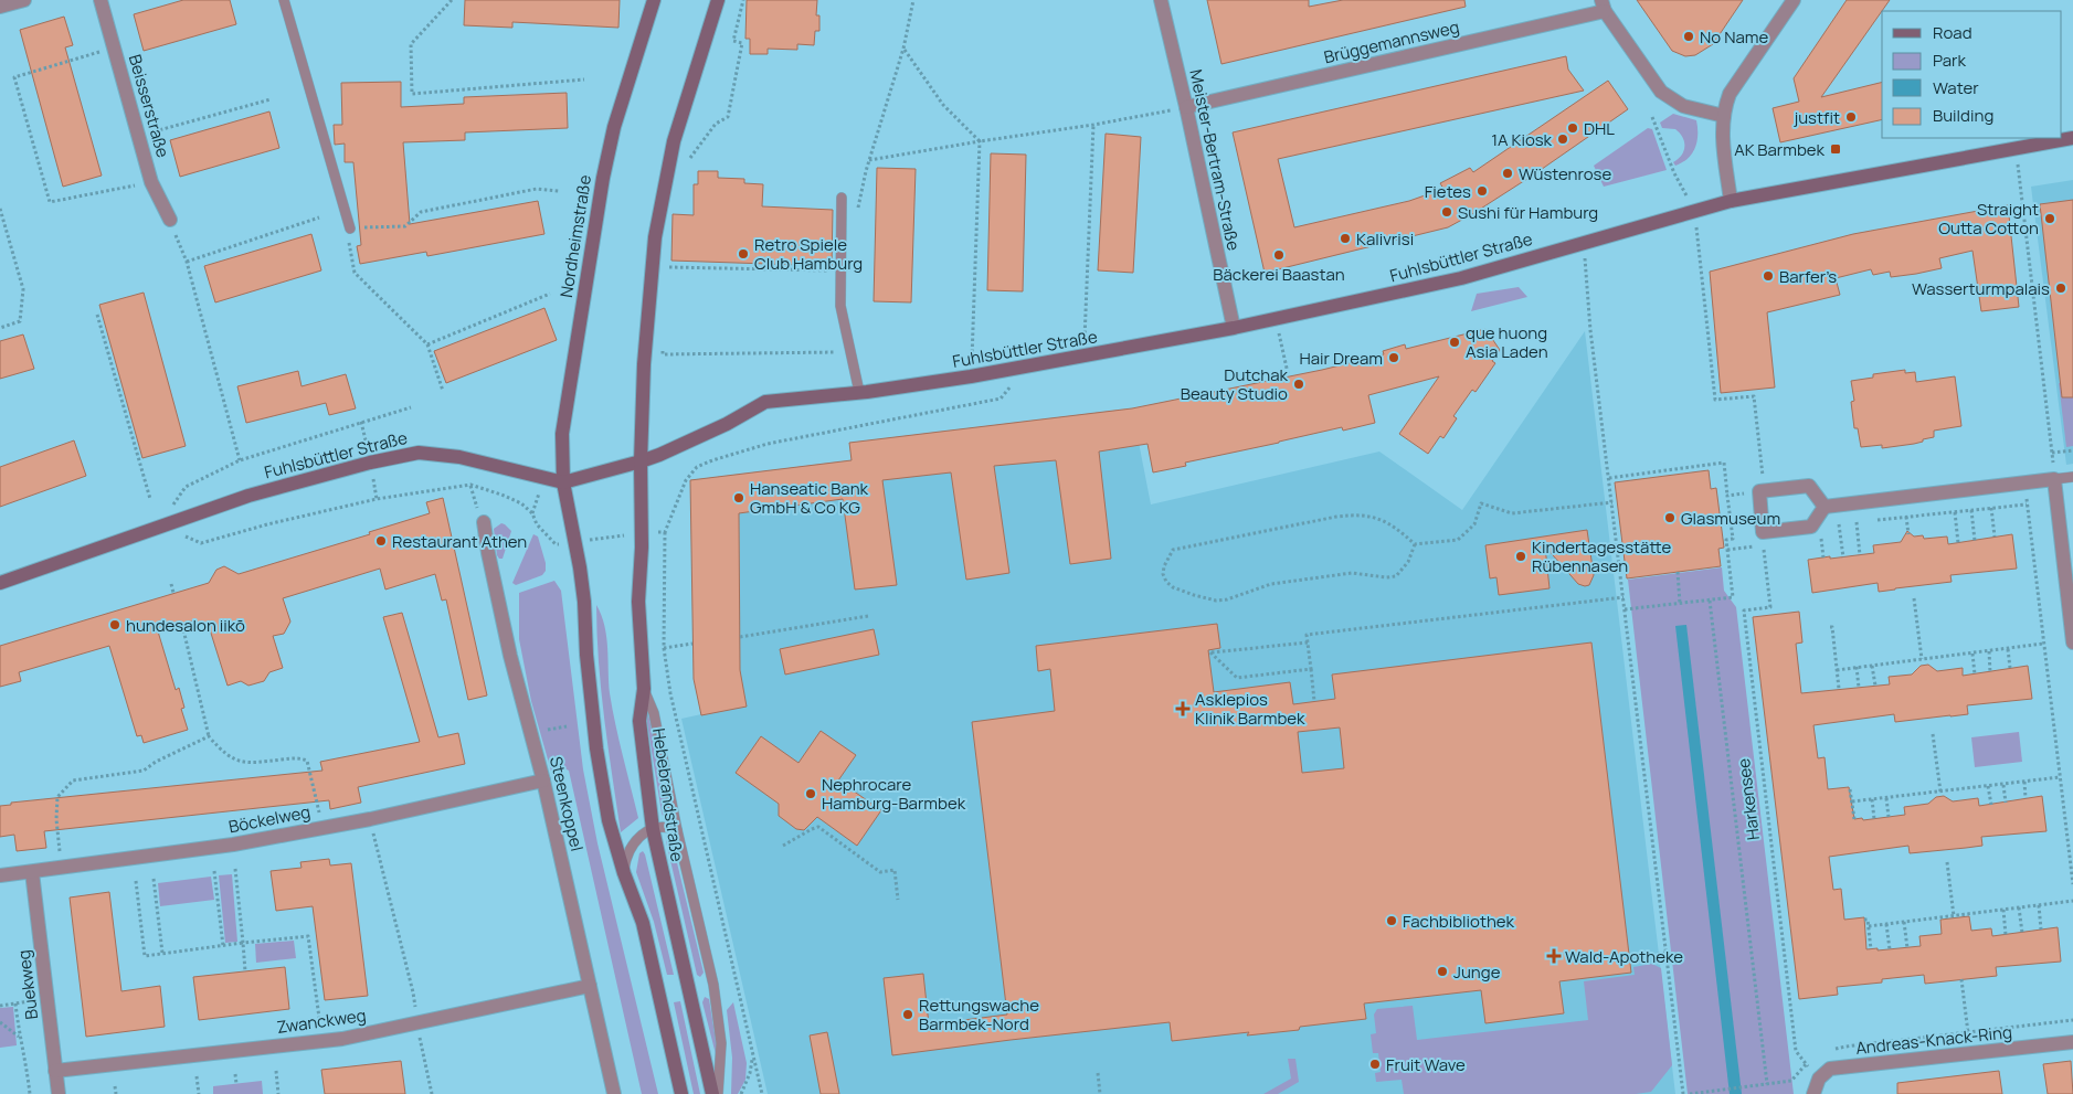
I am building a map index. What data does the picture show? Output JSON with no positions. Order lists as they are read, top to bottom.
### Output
{
  "streets": {
    "main road": ["Nordheimstraße", "Fuhlsbüttler Straße", "Hebebrandstraße"],
    "street": [
      "Brüggemannsweg",
      "Beisserstraße",
      "Meister-Bertram-Straße",
      "Steenkoppel",
      "Böckelweg",
      "Buekweg",
      "Zwanckweg",
      "Andreas-Knack-Ring"
    ],
    "path": ["Harkensee"]
  },
  "crossings": [
    ["Brüggemannsweg", "Meister-Bertram-Straße"],
    ["Meister-Bertram-Straße", "Fuhlsbüttler Straße"],
    ["Nordheimstraße", "Fuhlsbüttler Straße"],
    ["Fuhlsbüttler Straße", "Hebebrandstraße"],
    ["Harkensee", "Andreas-Knack-Ring"],
    ["Steenkoppel", "Böckelweg"],
    ["Steenkoppel", "Zwanckweg"],
    ["Böckelweg", "Buekweg"],
    ["Buekweg", "Zwanckweg"]
  ],
  "places": {
    "other": [
      "No Name",
      "justfit",
      "DHL",
      "1A Kiosk",
      "Wüstenrose",
      "Fietes",
      "Sushi für Hamburg",
      "Straight Outta Cotton",
      "Kalivrisi",
      "Retro Spiele Club Hamburg",
      "Bäckerei Baastan",
      "Barfer’s",
      "Wasserturmpalais",
      "que huong Asia Laden",
      "Hair Dream",
      "Dutchak Beauty Studio",
      "Hanseatic Bank GmbH & Co KG",
      "Glasmuseum",
      "Restaurant Athen",
      "Kindertagesstätte Rübennasen",
      "hundesalon iikō",
      "Nephrocare Hamburg-Barmbek",
      "Fachbibliothek",
      "Junge",
      "Rettungswache Barmbek-Nord",
      "Fruit Wave"
    ],
    "transit": ["AK Barmbek"],
    "health": ["Asklepios Klinik Barmbek", "Wald-Apotheke"]
  },
  "legend": [
    "Road",
    "Park",
    "Water",
    "Building"
  ]
}
